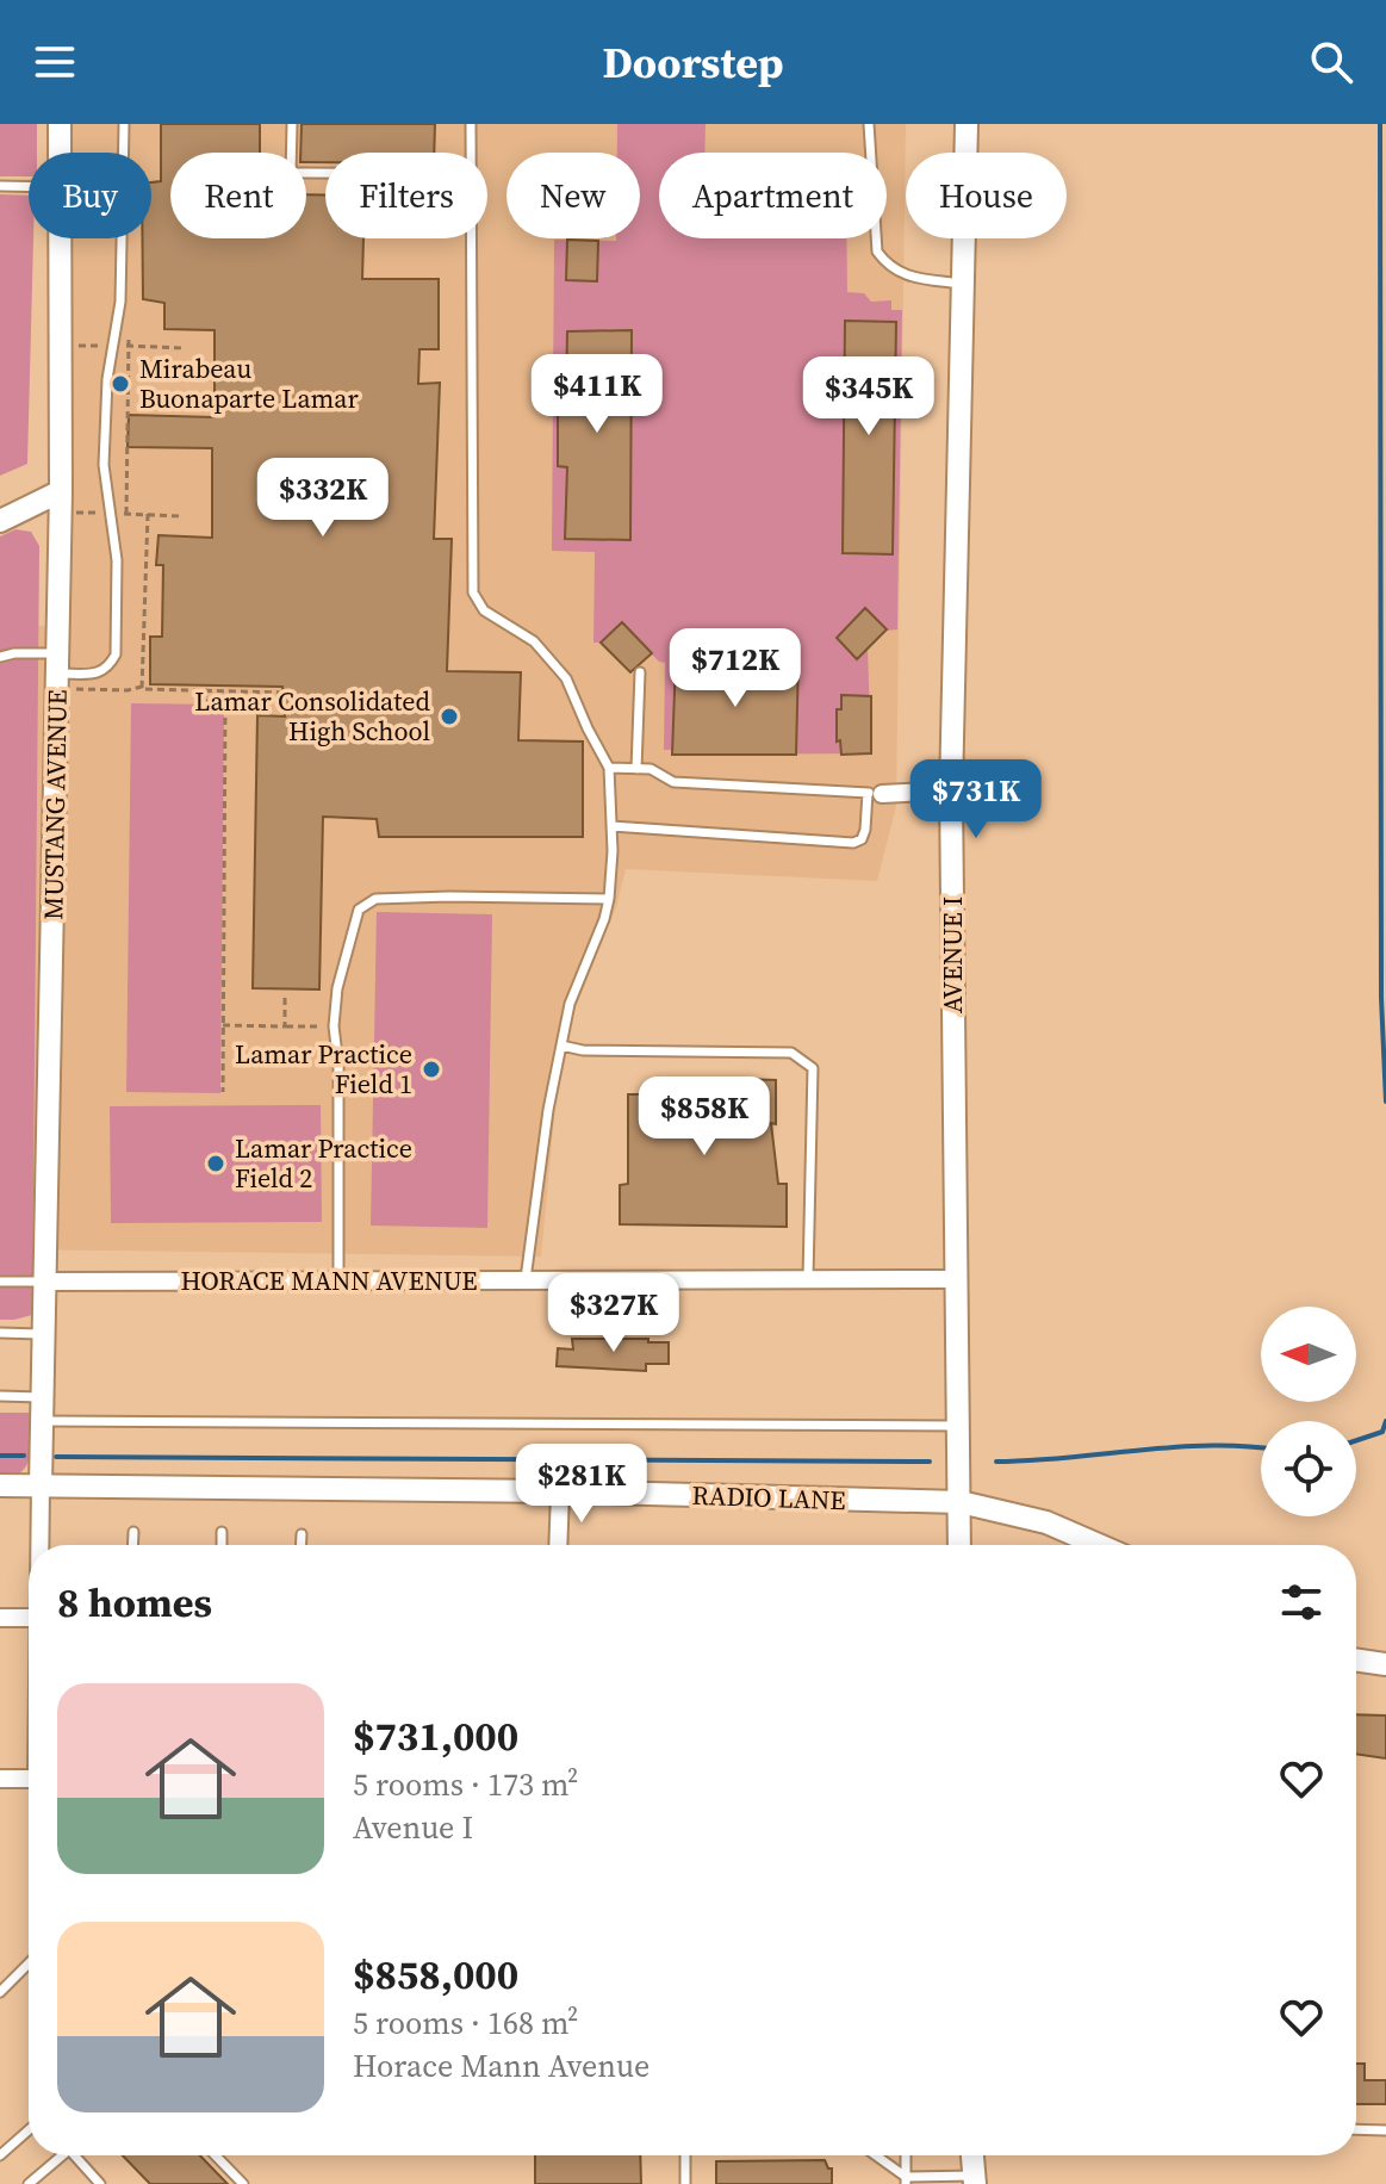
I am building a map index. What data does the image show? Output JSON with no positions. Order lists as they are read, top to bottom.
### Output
{
  "streets": {
    "street": [
      "MUSTANG AVENUE",
      "AVENUE I",
      "HORACE MANN AVENUE",
      "RADIO LANE"
    ]
  },
  "crossings": [
    ["MUSTANG AVENUE", "HORACE MANN AVENUE"],
    ["MUSTANG AVENUE", "RADIO LANE"],
    ["AVENUE I", "HORACE MANN AVENUE"],
    ["AVENUE I", "RADIO LANE"]
  ],
  "places": [
    "Mirabeau Buonaparte Lamar",
    "Lamar Consolidated High School",
    "Lamar Practice Field 1",
    "Lamar Practice Field 2"
  ],
  "north": "left",
  "page": {
    "header": "Doorstep",
    "chip": [
      "Buy",
      "Rent",
      "Filters",
      "New",
      "Apartment",
      "House"
    ],
    "price": [
      "$411K",
      "$345K",
      "$332K",
      "$712K",
      "$731K",
      "$858K",
      "$327K",
      "$281K"
    ],
    "heading": "8 homes",
    "list": [
      {
        "name": "$731,000",
        "note": "5 rooms · 173 m² · Avenue I"
      },
      {
        "name": "$858,000",
        "note": "5 rooms · 168 m² · Horace Mann Avenue"
      }
    ]
  }
}
